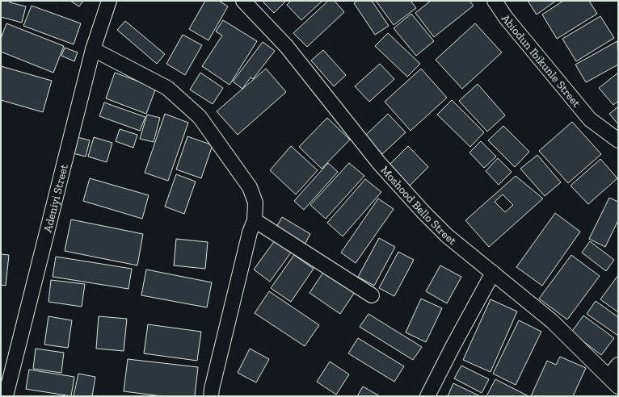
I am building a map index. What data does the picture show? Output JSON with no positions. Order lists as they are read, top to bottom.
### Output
{
  "streets": {
    "street": ["Abiodun Ibikunle Street", "Adeniyi Street", "Moshood Bello Street"]
  }
}
